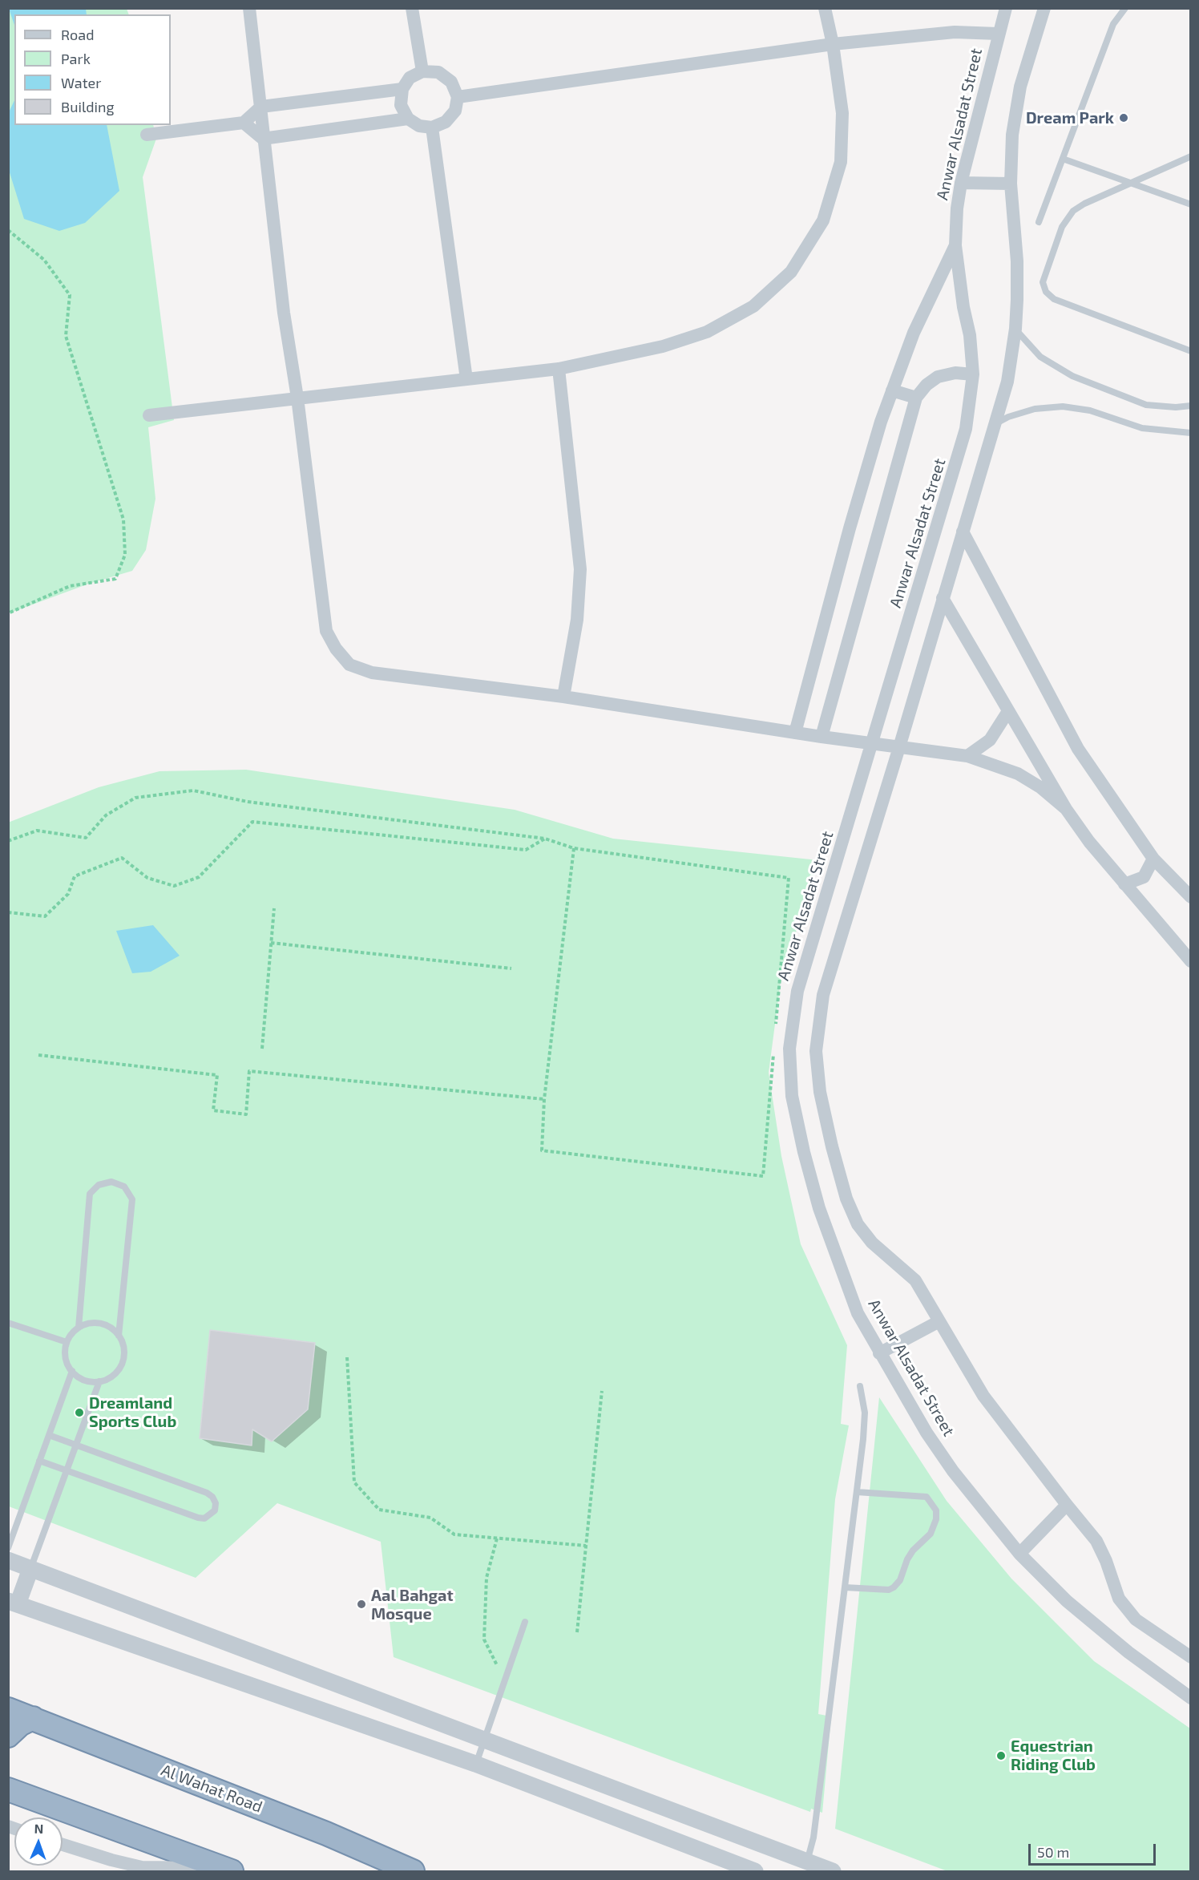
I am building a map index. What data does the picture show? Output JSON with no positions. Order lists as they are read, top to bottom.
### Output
{
  "streets": {
    "highway": ["Al Wahat Road"],
    "street": ["Anwar Alsadat Street"]
  },
  "places": [
    "Dream Park",
    "Dreamland Sports Club",
    "Aal Bahgat Mosque",
    "Equestrian Riding Club"
  ],
  "legend": [
    "Road",
    "Park",
    "Water",
    "Building"
  ],
  "scale_bar": "50 m",
  "north": "top"
}
